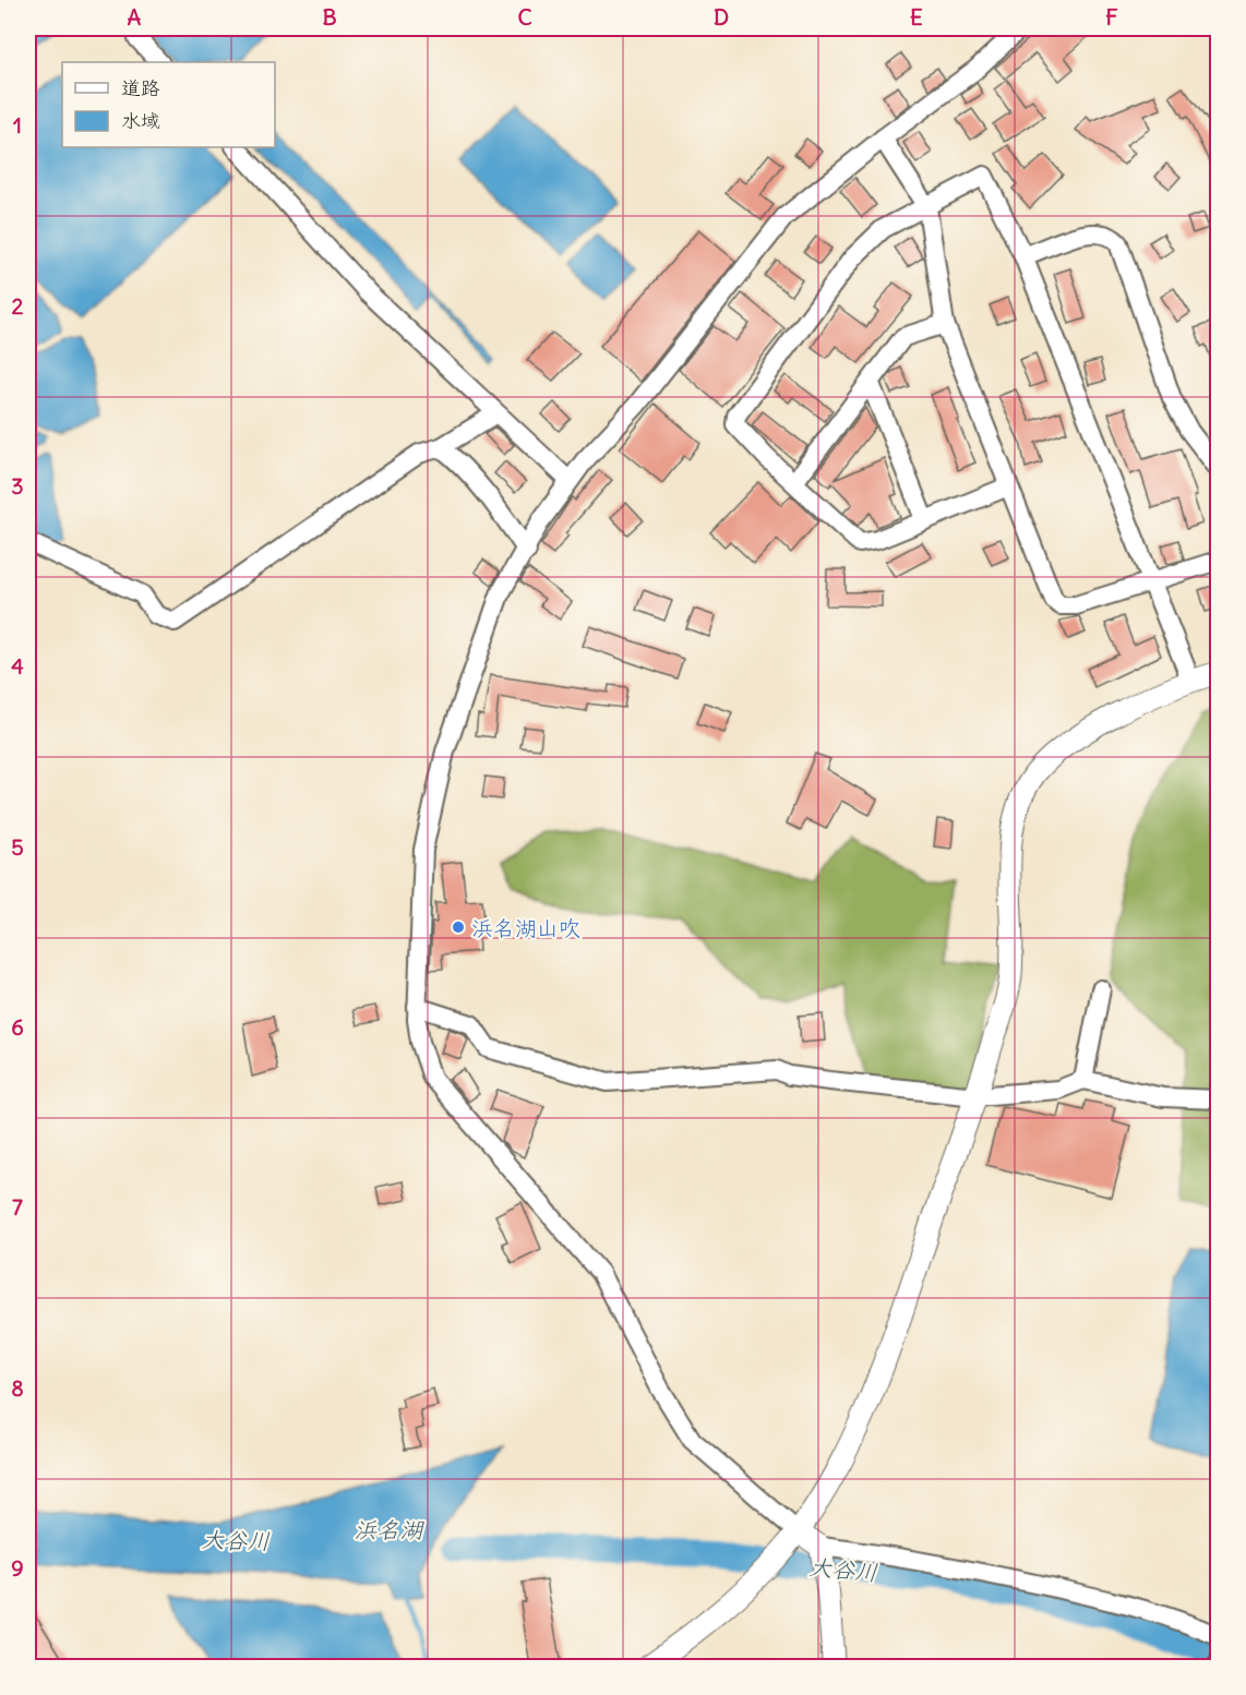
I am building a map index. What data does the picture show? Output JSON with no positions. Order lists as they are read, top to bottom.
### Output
{
  "water": ["浜名湖", "大谷川"],
  "places": ["浜名湖山吹"],
  "legend": ["道路", "水域"],
  "grid": {
    "columns": [
      "A",
      "B",
      "C",
      "D",
      "E",
      "F"
    ],
    "rows": [
      "1",
      "2",
      "3",
      "4",
      "5",
      "6",
      "7",
      "8",
      "9"
    ]
  }
}
